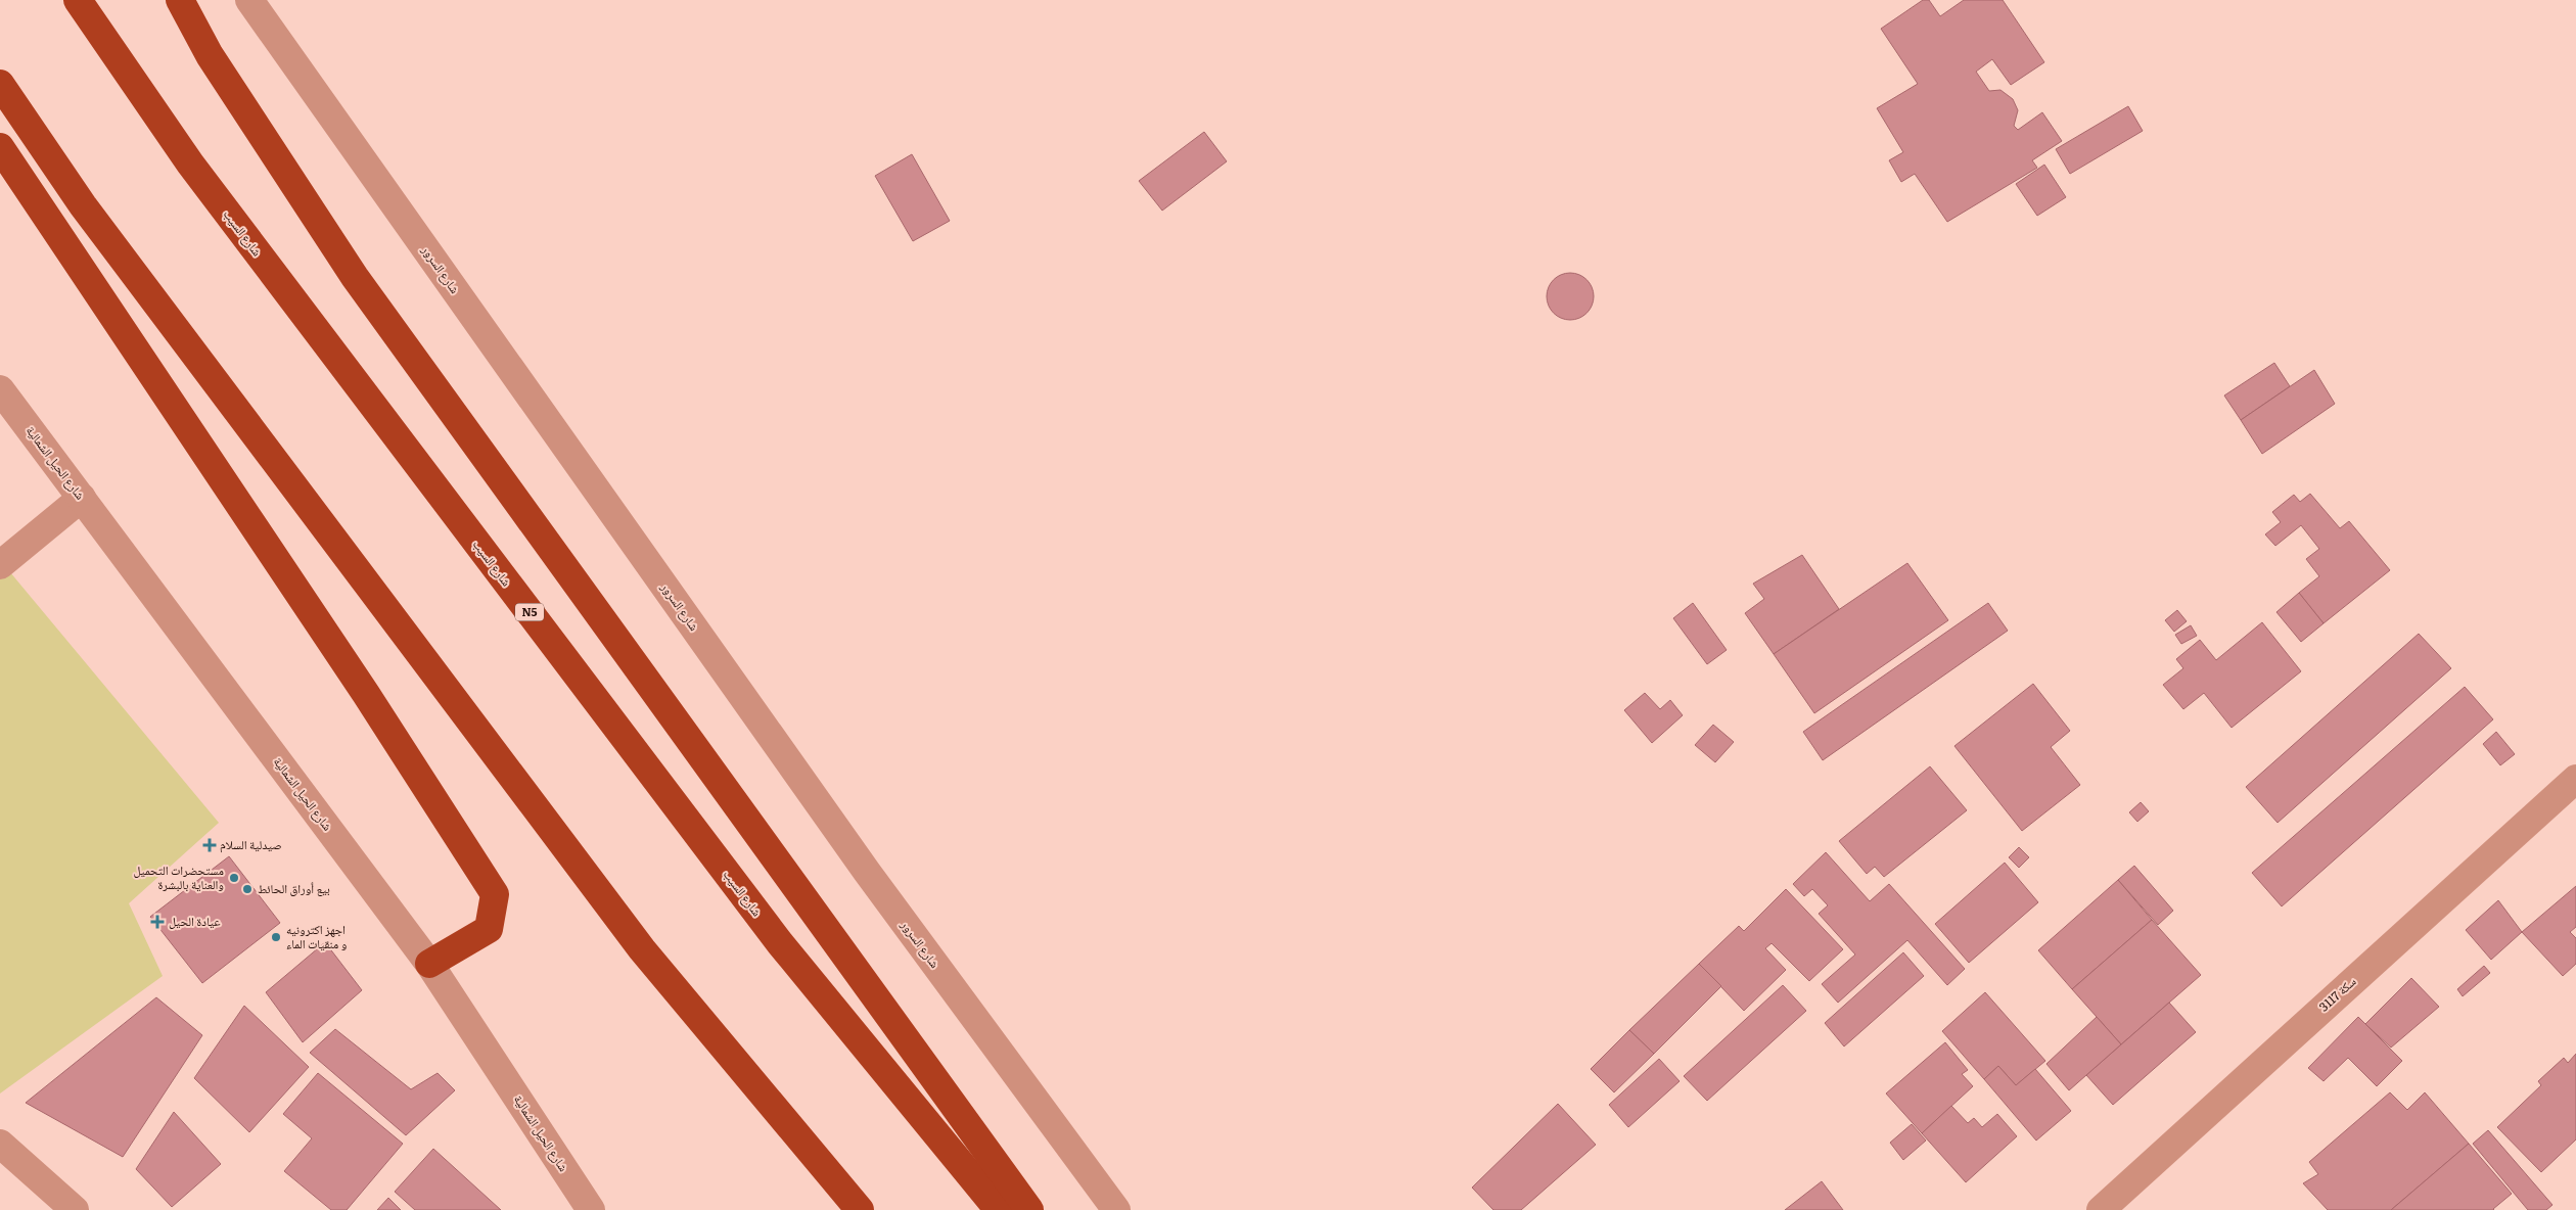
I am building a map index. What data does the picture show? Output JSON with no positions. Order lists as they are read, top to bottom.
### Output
{
  "streets": {
    "highway": ["شارع السيب", "N5"],
    "street": ["شارع السرور", "شارع الحيل الشمالية", "سكة 3117"]
  },
  "places": {
    "health": ["صيدلية السلام", "عيادة الحيل"],
    "other": ["مستحضرات التحميل والعناية بالبشرة", "بيع أوراق الحائط", "اجهز اكترونيه و منقيات الماء"]
  }
}
